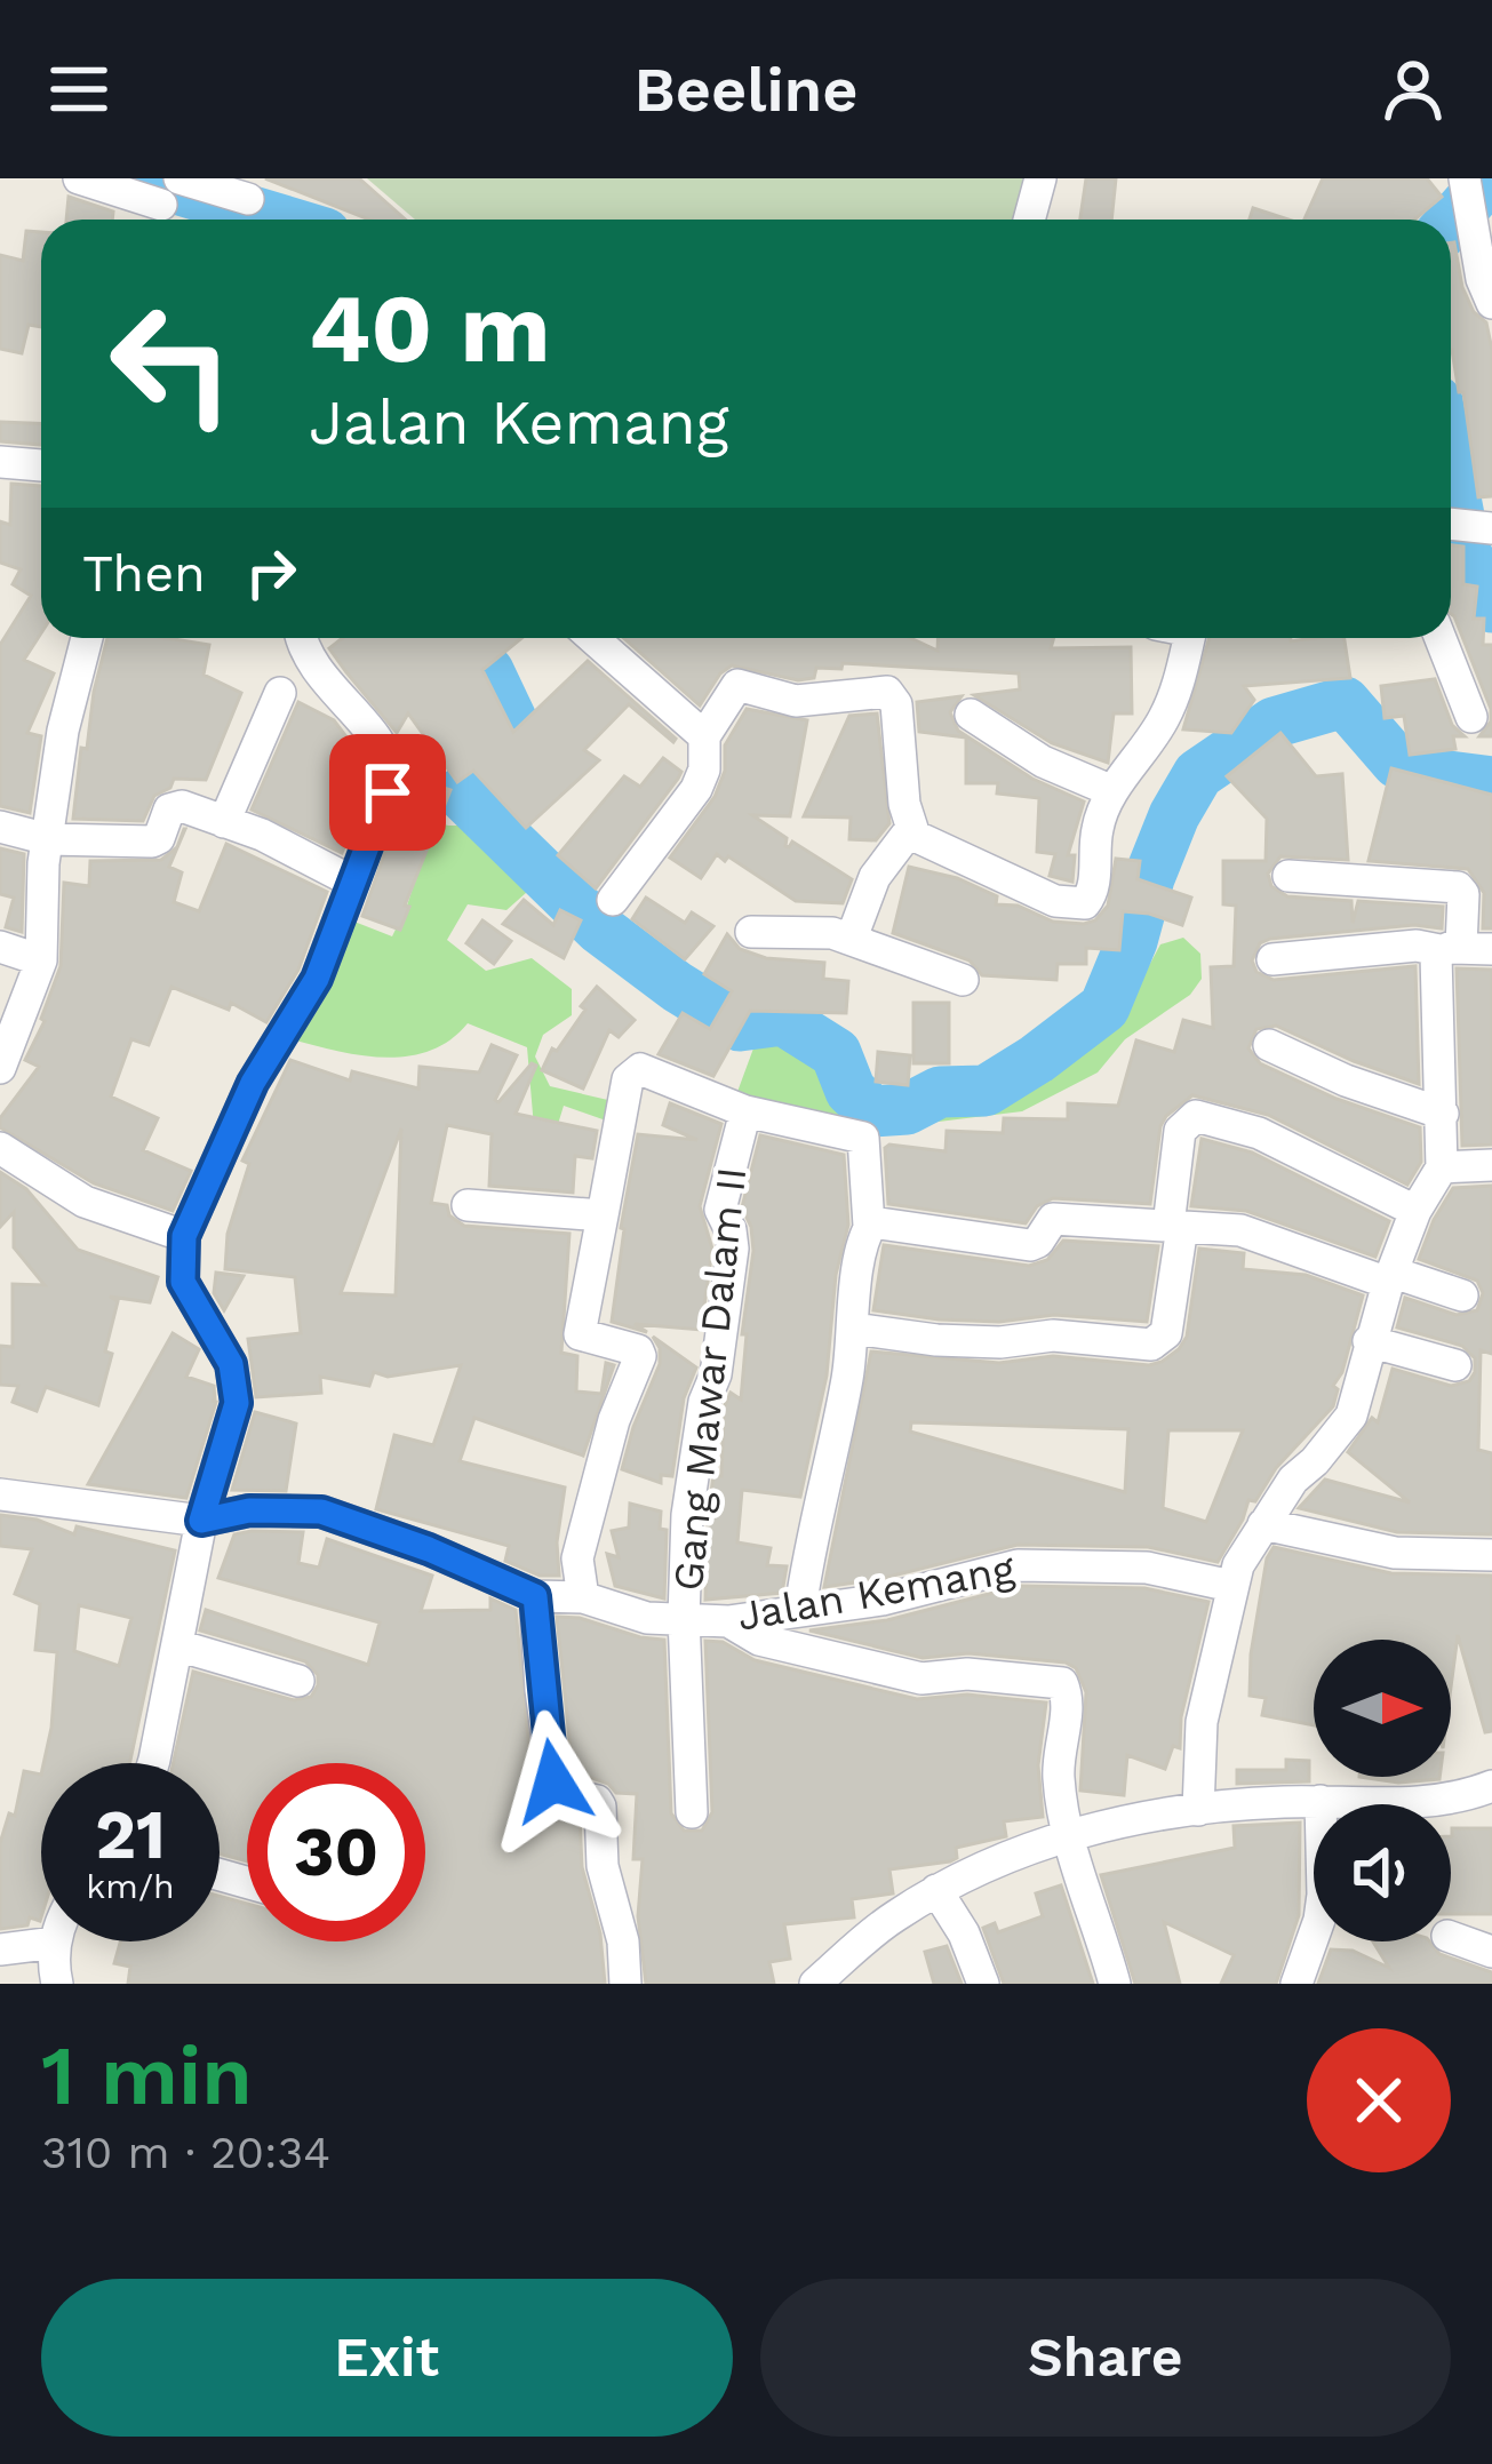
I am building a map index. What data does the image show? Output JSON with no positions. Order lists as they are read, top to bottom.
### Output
{
  "streets": {
    "street": ["Gang Mawar Dalam II", "Jalan Kemang"]
  },
  "crossings": [
    ["Gang Mawar Dalam II", "Jalan Kemang"]
  ],
  "north": "right",
  "page": {
    "header": "Beeline",
    "turn": ["40 m", "Jalan Kemang"],
    "then": "Then",
    "speed": "21 km/h",
    "limit": "30",
    "heading": ["1 min", "310 m · 20:34"],
    "buttons": ["Exit", "Share"]
  }
}
